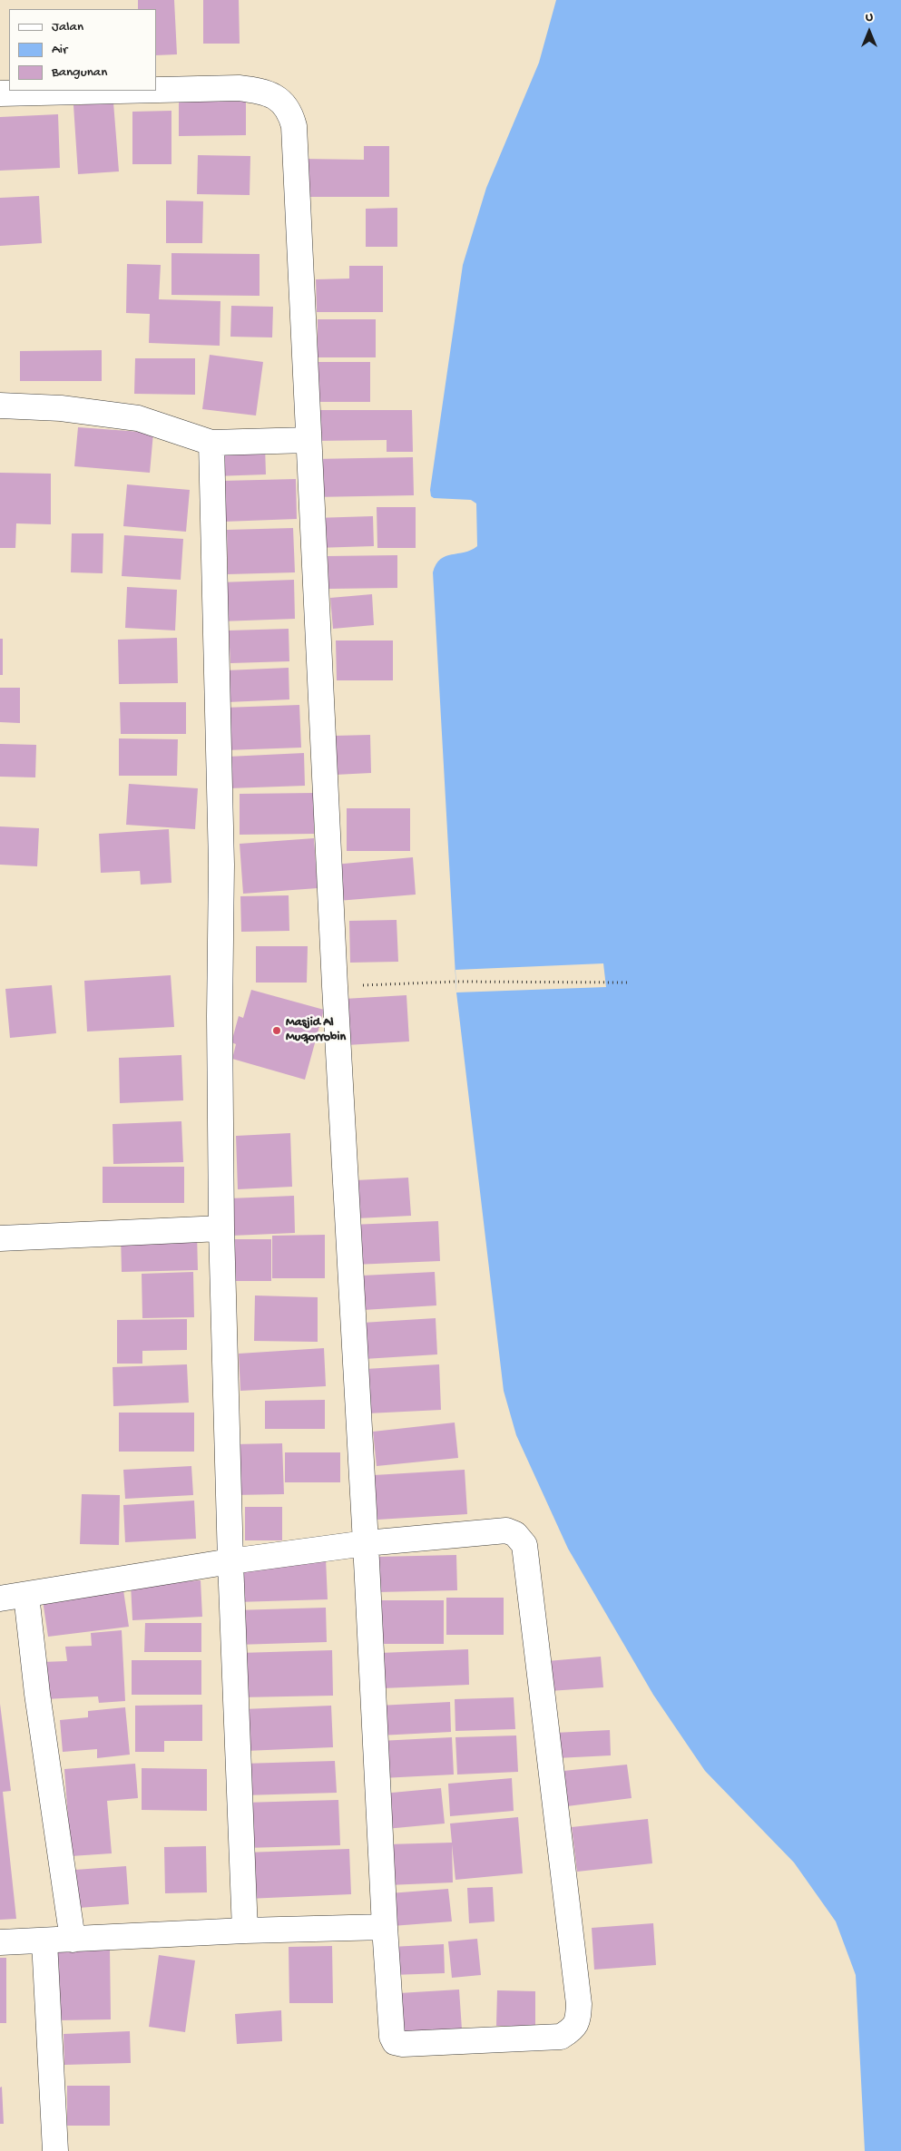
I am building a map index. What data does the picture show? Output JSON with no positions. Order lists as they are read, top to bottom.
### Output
{
  "places": ["Masjid Al Muqorrobin"],
  "legend": ["Jalan", "Air", "Bangunan"],
  "north": "top"
}
